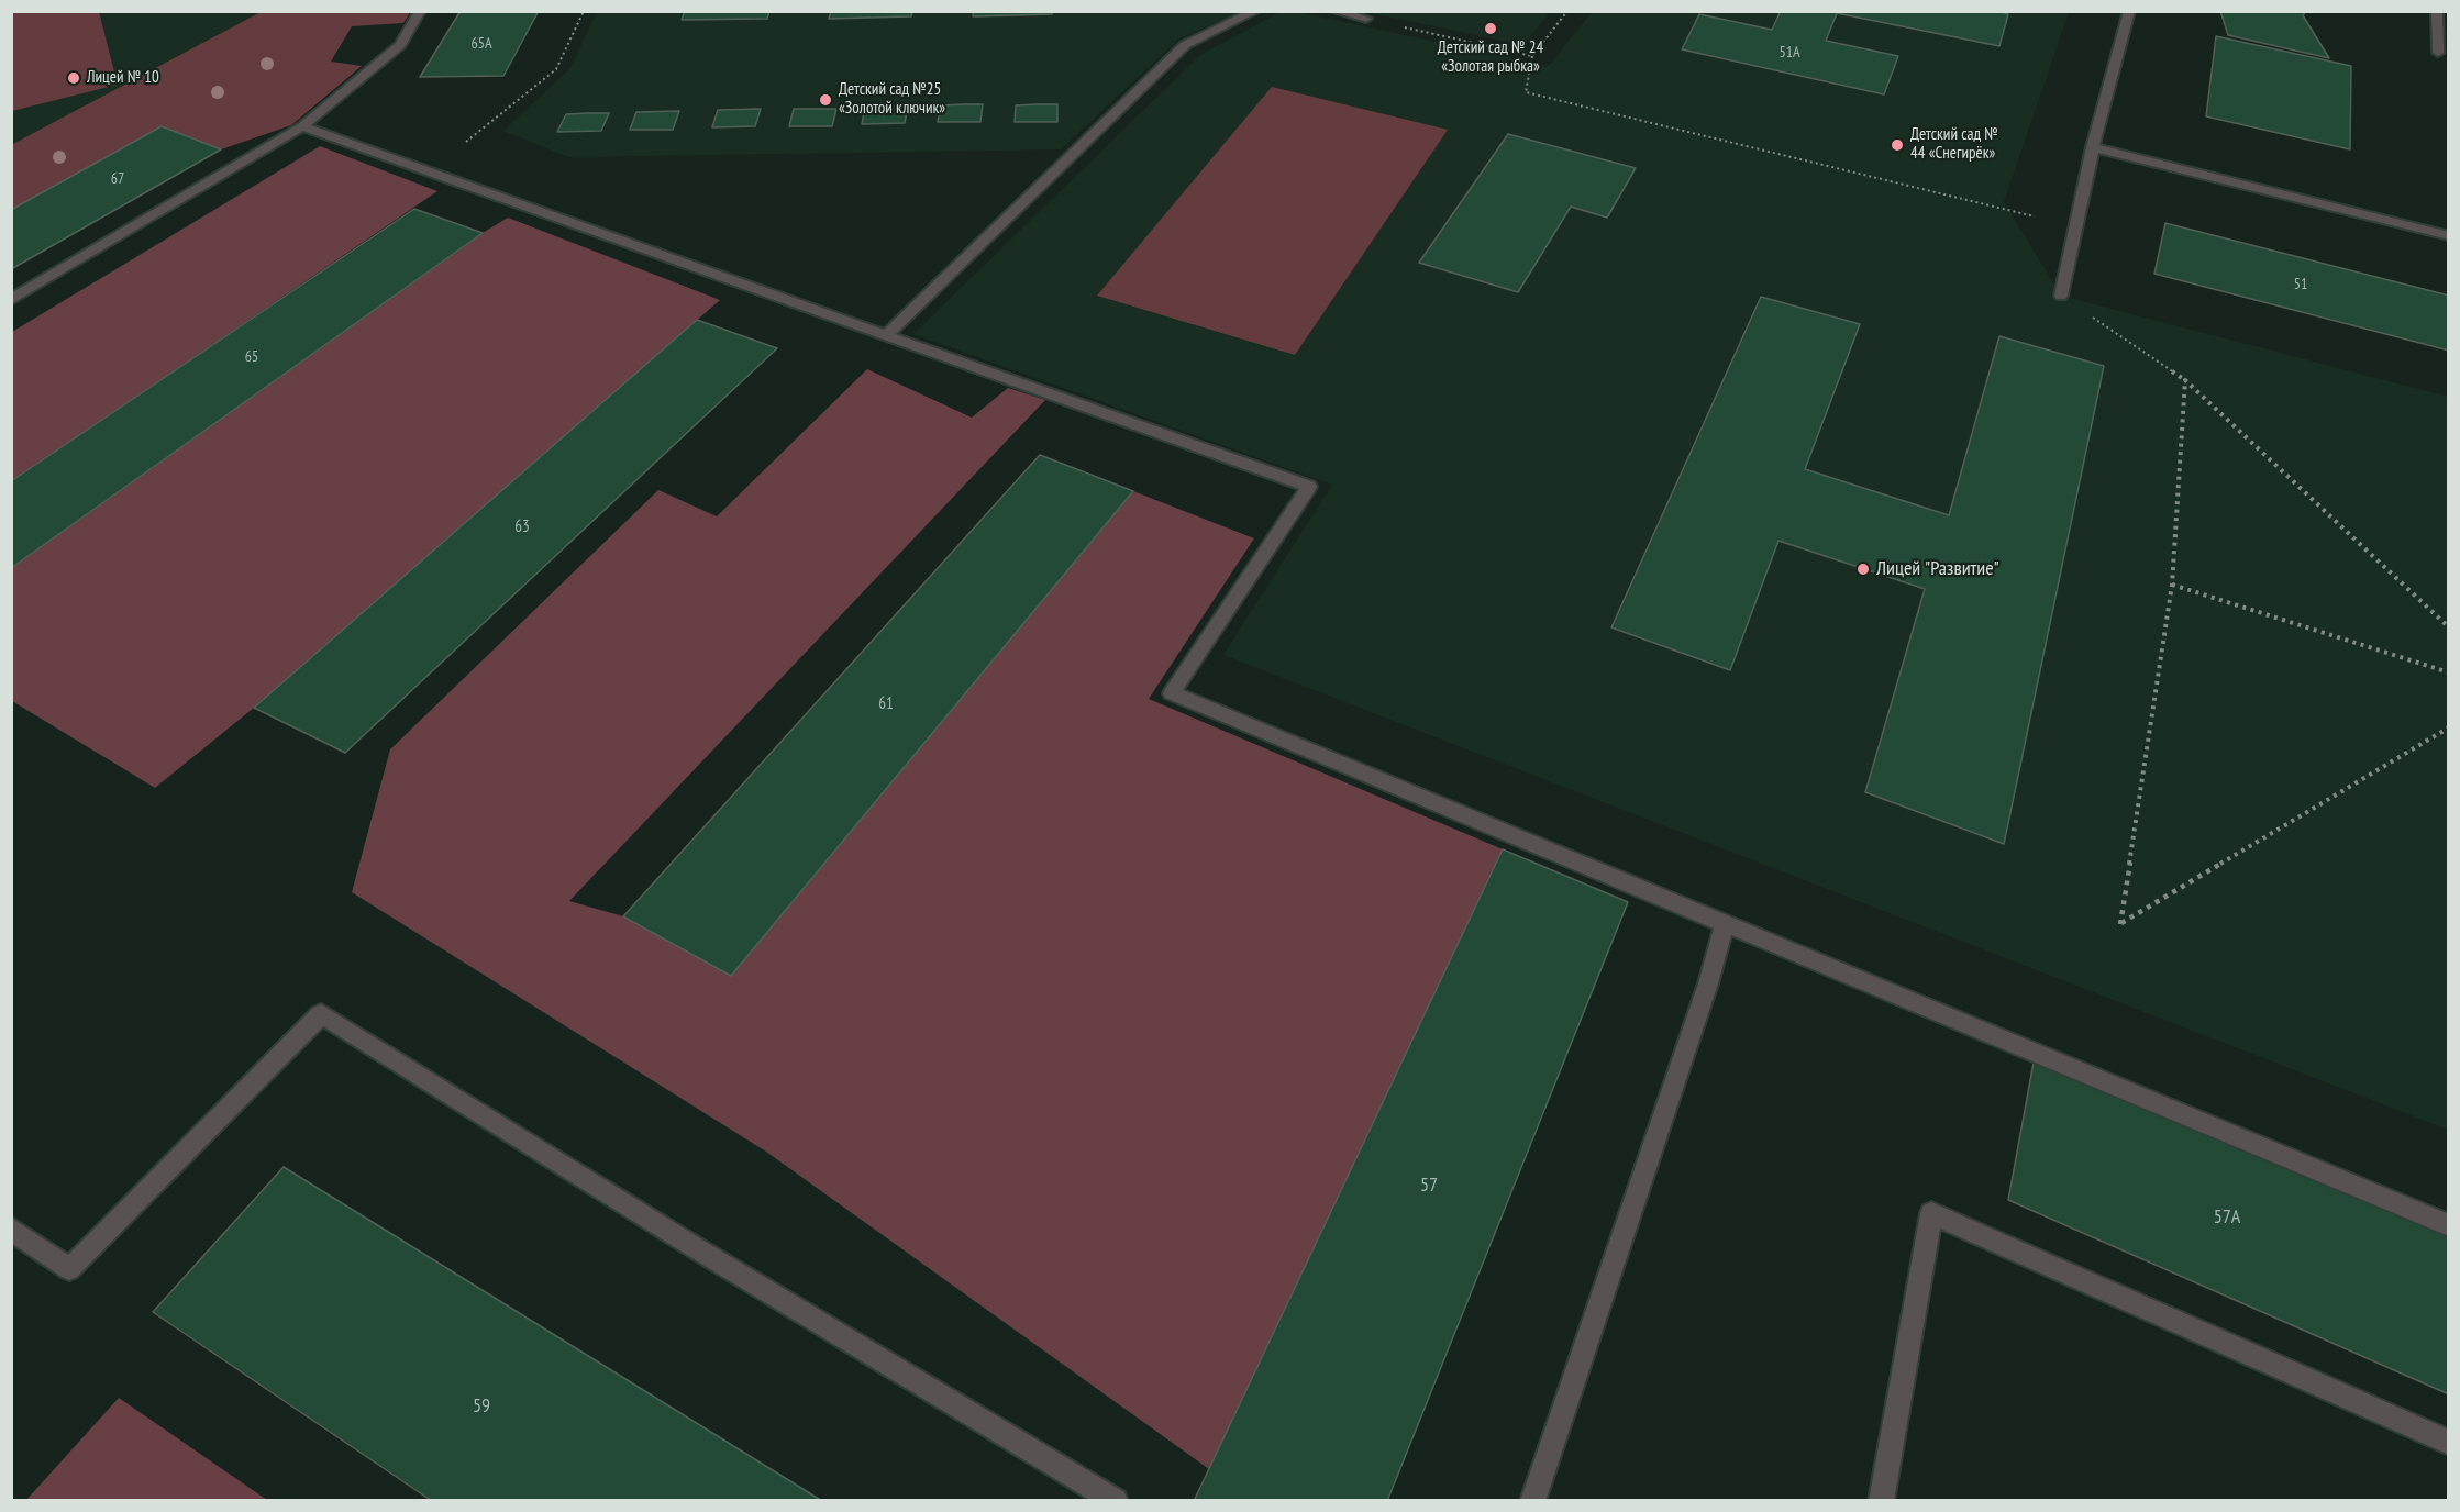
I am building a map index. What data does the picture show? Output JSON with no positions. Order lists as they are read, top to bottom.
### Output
{
  "places": [
    "Детский сад № 24 «Золотая рыбка»",
    "Лицей № 10",
    "Детский сад №25 «Золотой ключик»",
    "Детский сад № 44 «Снегирёк»",
    "Лицей \"Развитие\""
  ],
  "house_numbers": [
    "65А",
    "51А",
    "67",
    "51",
    "65",
    "63",
    "61",
    "57",
    "57А",
    "59"
  ]
}
